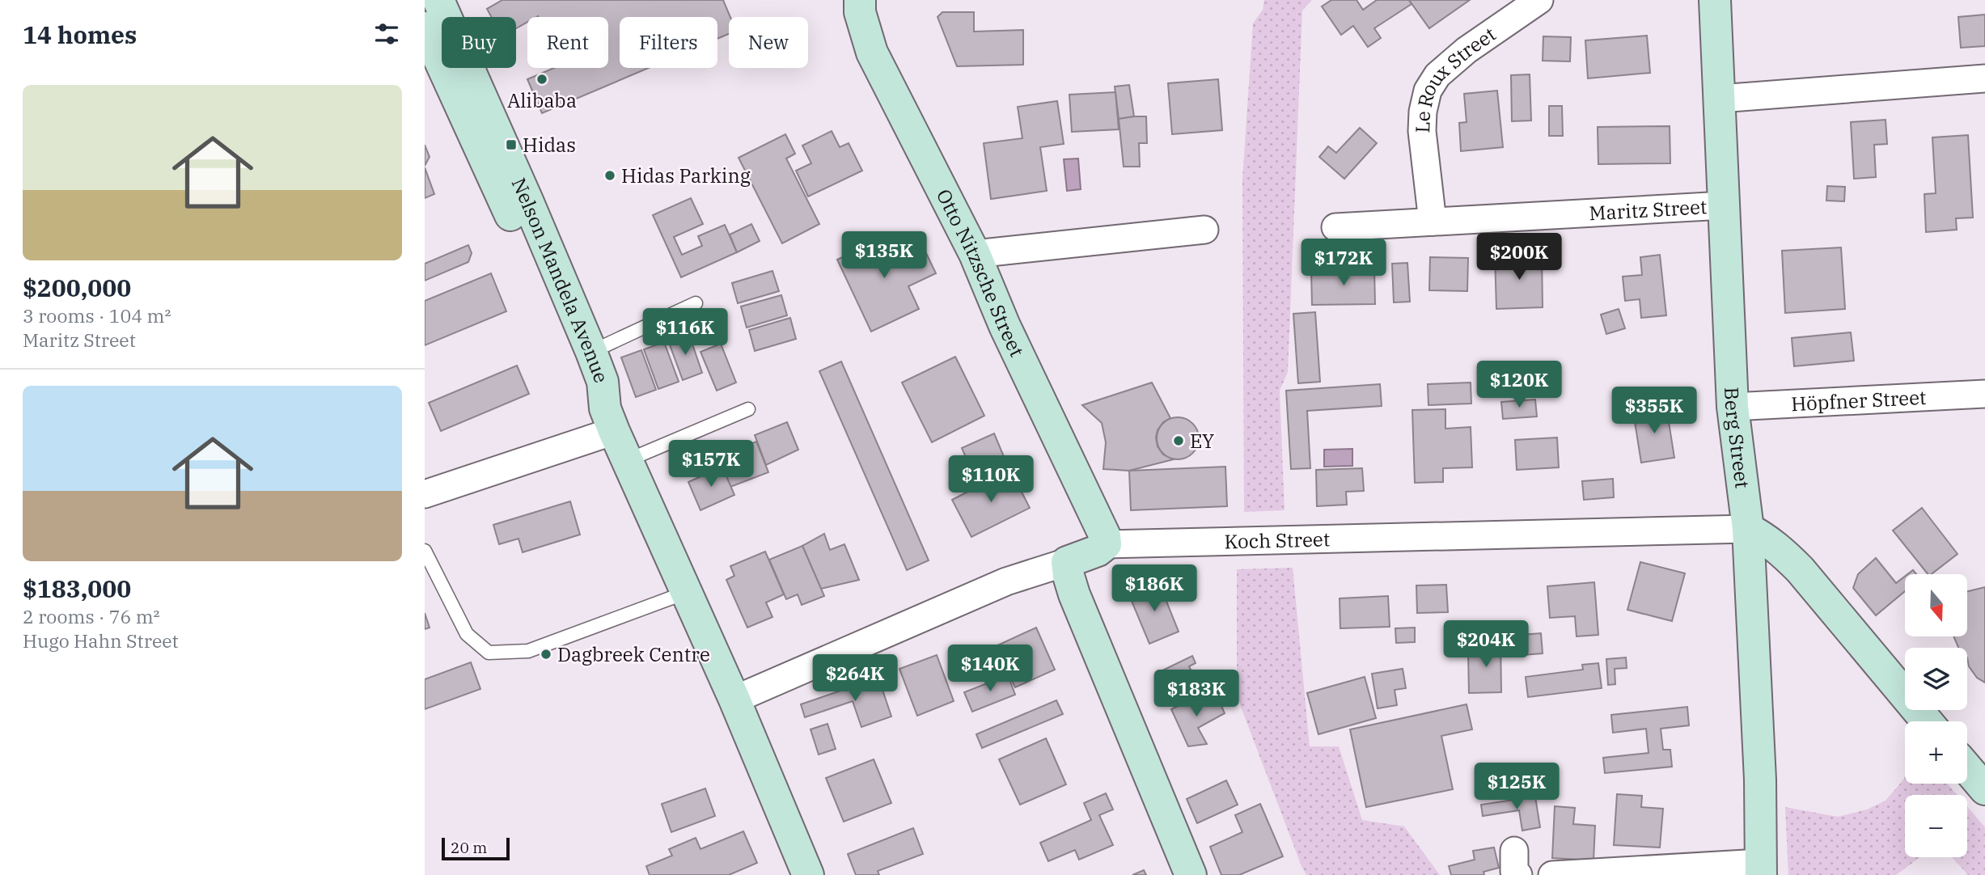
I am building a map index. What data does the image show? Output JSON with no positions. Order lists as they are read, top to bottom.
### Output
{
  "streets": {
    "street": [
      "Le Roux Street",
      "Maritz Street",
      "Otto Nitzsche Street",
      "Nelson Mandela Avenue",
      "Höpfner Street",
      "Berg Street",
      "Koch Street"
    ]
  },
  "crossings": [
    ["Le Roux Street", "Maritz Street"],
    ["Maritz Street", "Berg Street"],
    ["Otto Nitzsche Street", "Koch Street"],
    ["Nelson Mandela Avenue", "Koch Street"],
    ["Höpfner Street", "Berg Street"],
    ["Berg Street", "Koch Street"]
  ],
  "places": {
    "other": [
      "Alibaba",
      "Hidas Parking",
      "EY",
      "Dagbreek Centre"
    ],
    "transit": ["Hidas"]
  },
  "scale_bar": "20 m",
  "north": "bottom",
  "page": {
    "heading": "14 homes",
    "chip": [
      "Buy",
      "Rent",
      "Filters",
      "New"
    ],
    "list": [
      {
        "name": "$200,000",
        "note": "3 rooms · 104 m² · Maritz Street"
      },
      {
        "name": "$183,000",
        "note": "2 rooms · 76 m² · Hugo Hahn Street"
      }
    ],
    "price": [
      "$135K",
      "$200K",
      "$172K",
      "$116K",
      "$120K",
      "$355K",
      "$157K",
      "$110K",
      "$186K",
      "$204K",
      "$140K",
      "$264K",
      "$183K",
      "$125K"
    ],
    "map_buttons": ["+", "−"],
    "scale": "20 m"
  }
}
